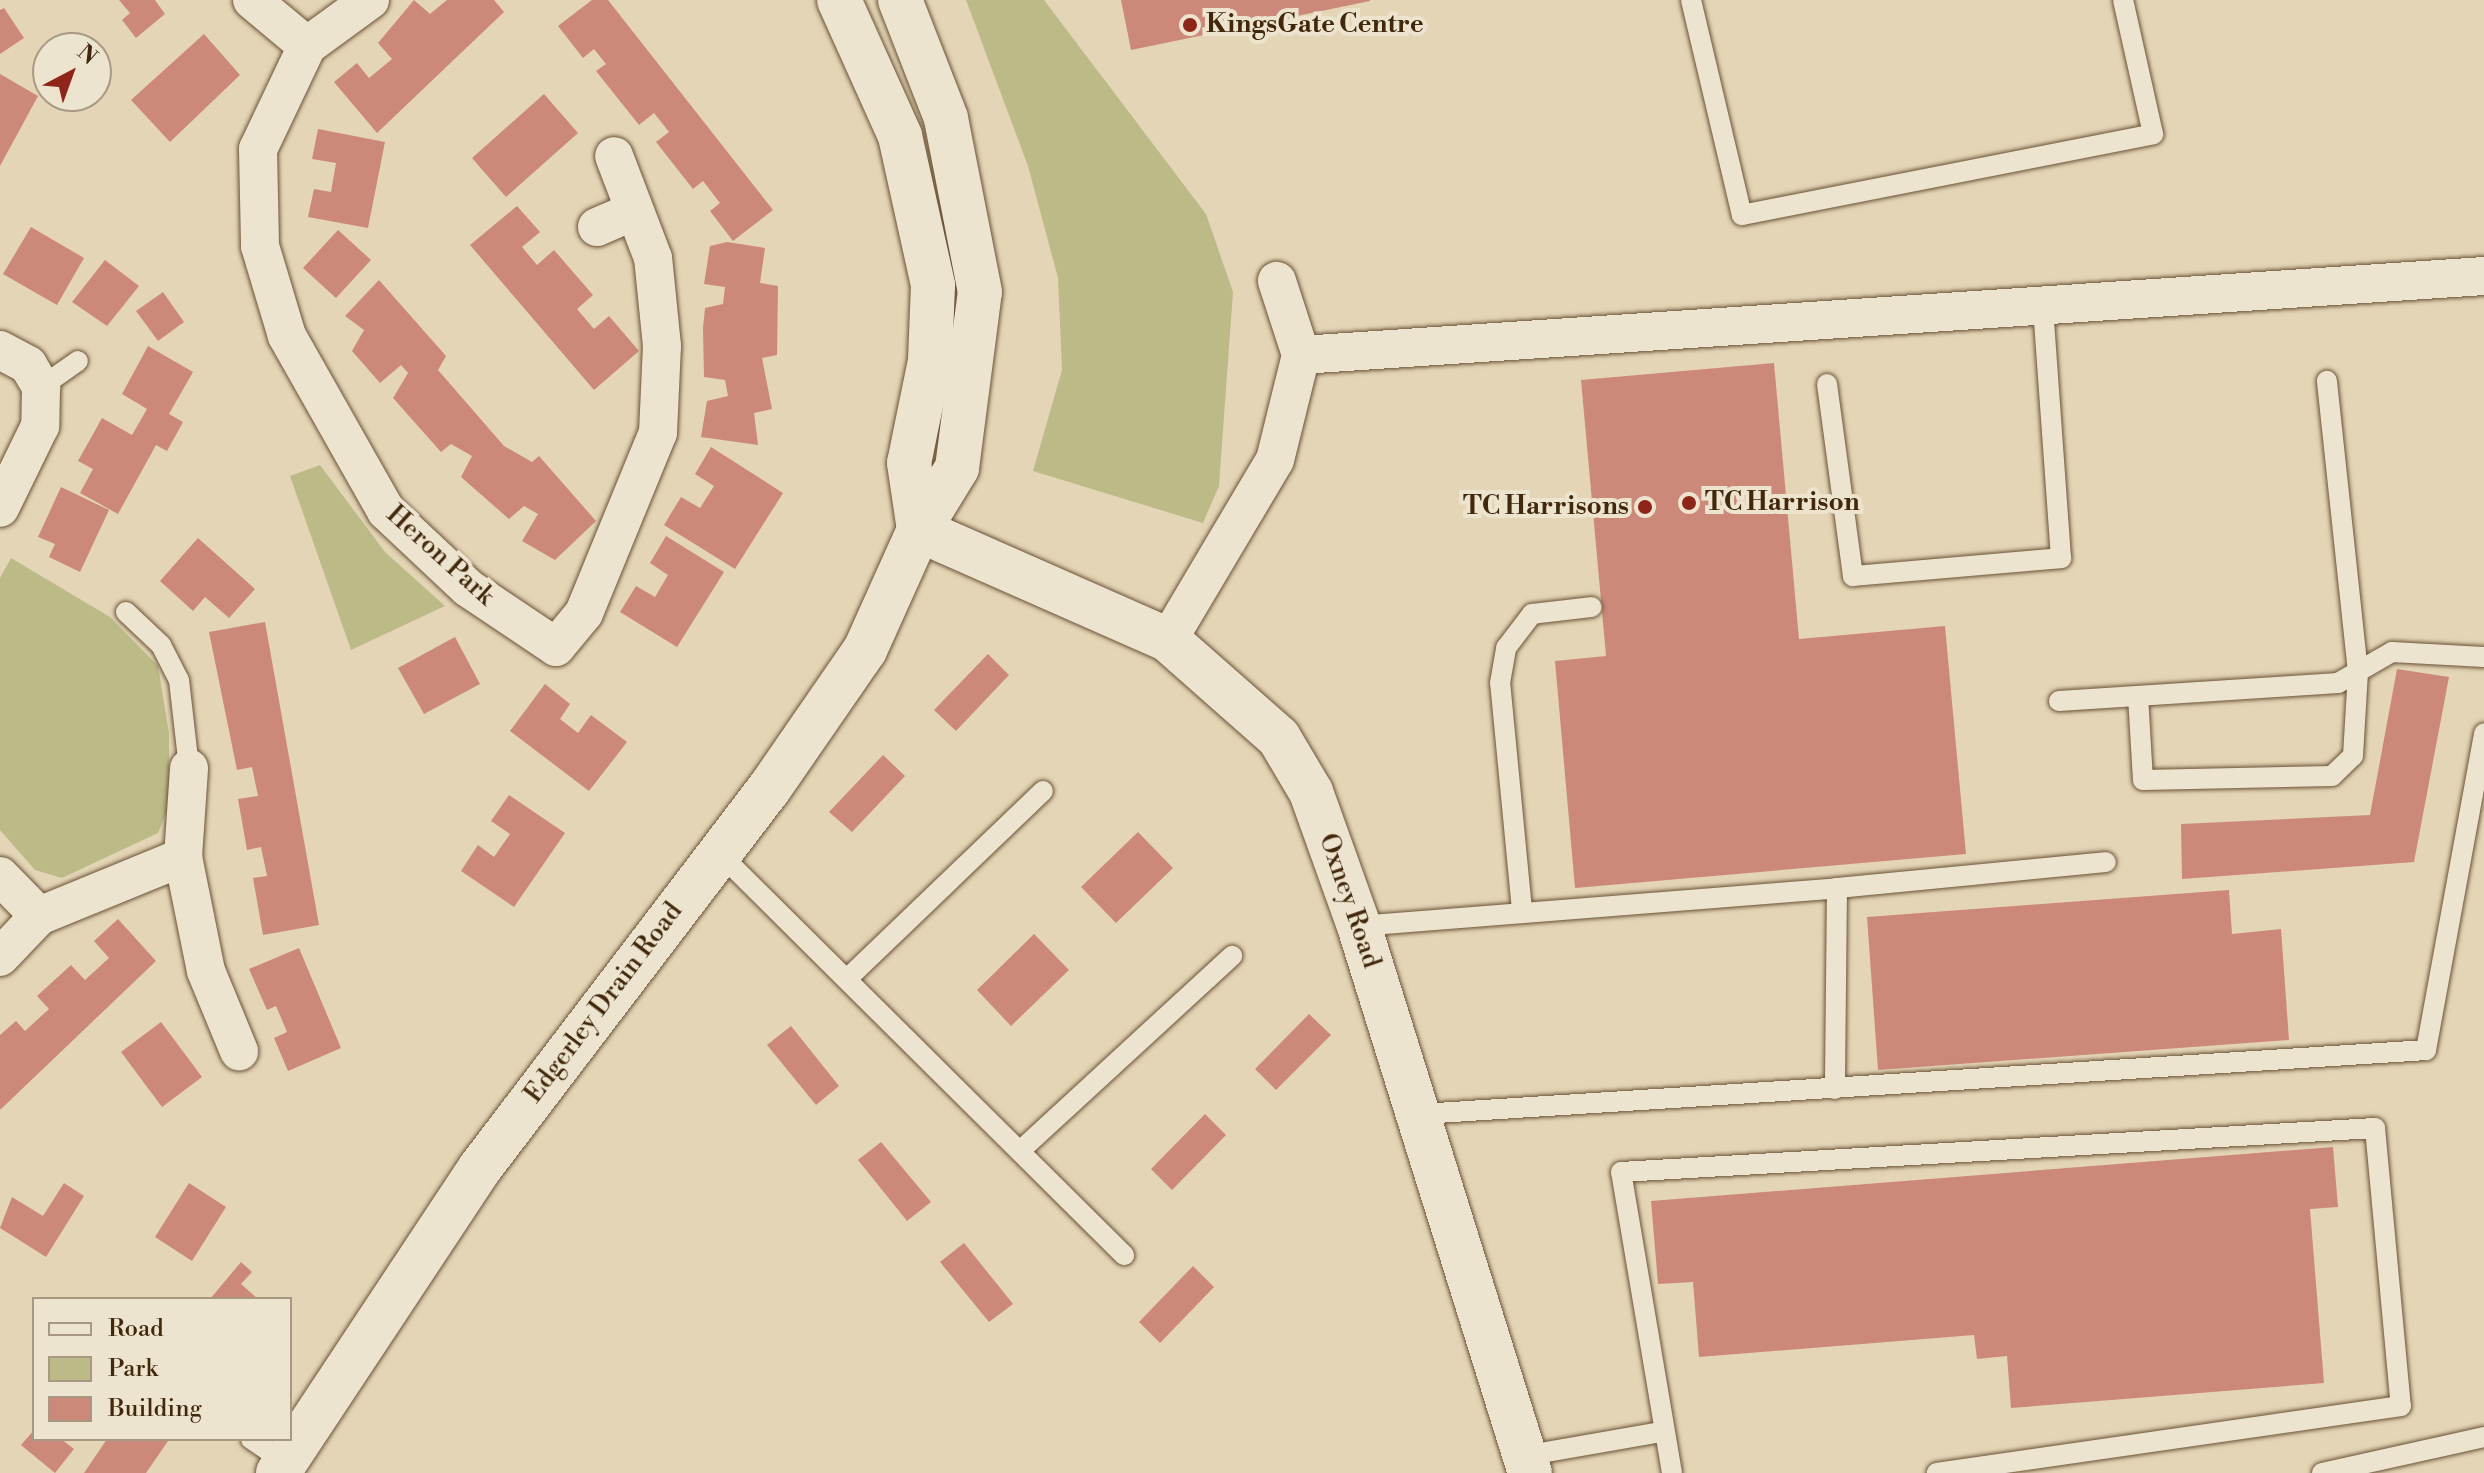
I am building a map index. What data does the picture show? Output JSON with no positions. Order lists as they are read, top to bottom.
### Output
{
  "streets": {
    "street": ["Heron Park", "Oxney Road", "Edgerley Drain Road"]
  },
  "crossings": [
    ["Oxney Road", "Edgerley Drain Road"]
  ],
  "places": ["KingsGate Centre", "TC Harrison", "TC Harrisons"],
  "legend": ["Road", "Park", "Building"],
  "north": "top right"
}
